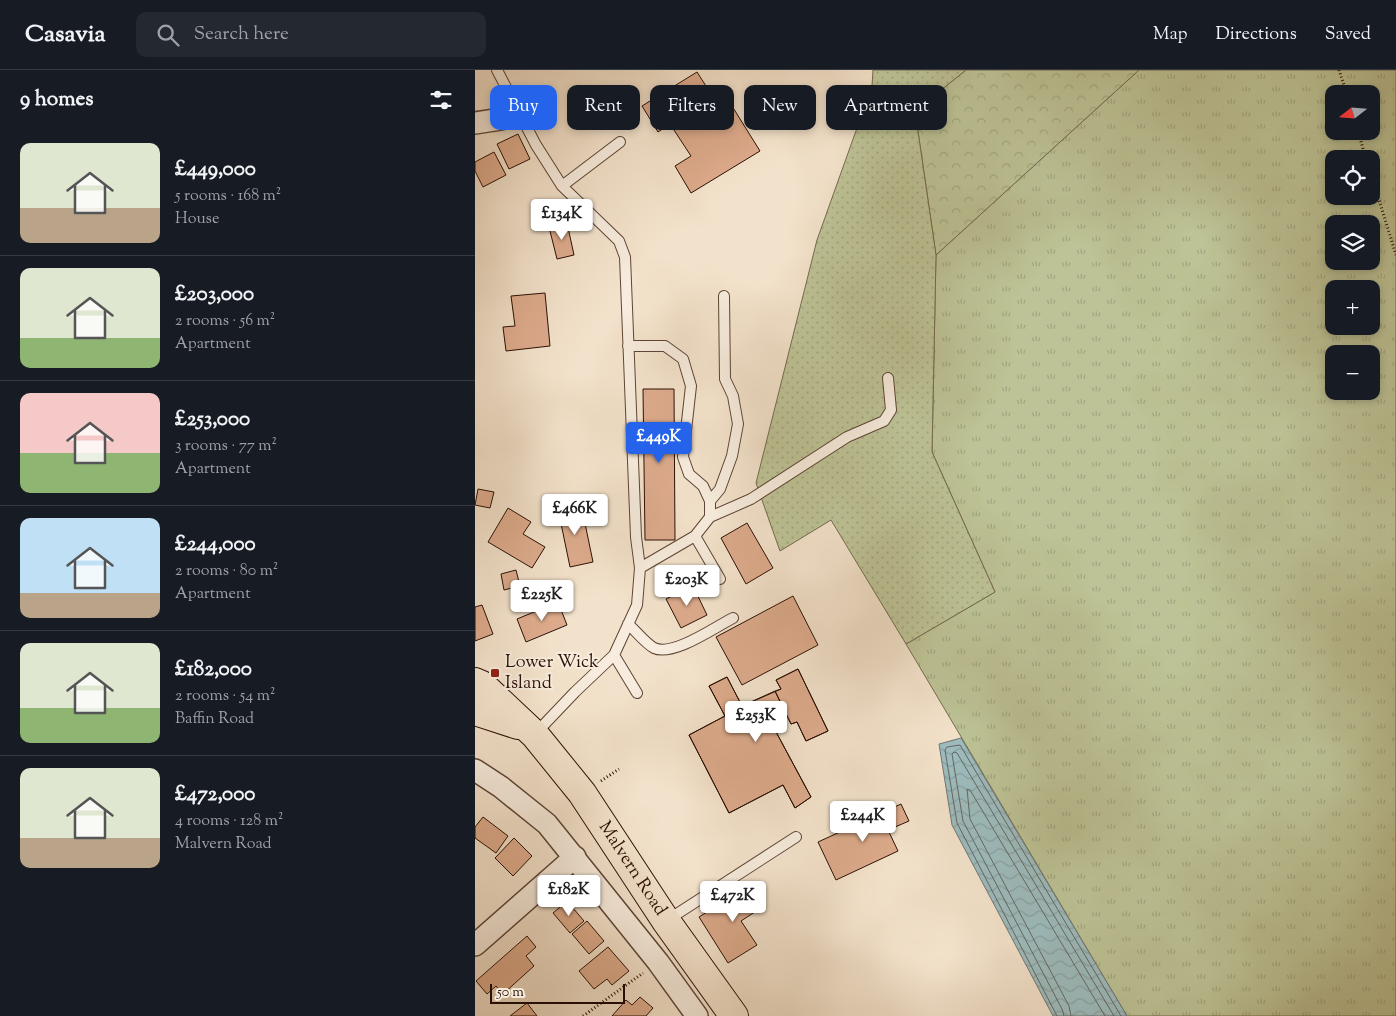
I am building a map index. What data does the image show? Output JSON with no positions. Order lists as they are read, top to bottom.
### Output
{
  "streets": {
    "main road": ["Malvern Road"]
  },
  "places": {
    "transit": ["Lower Wick Island"]
  },
  "scale_bar": "50 m",
  "north": "left",
  "page": {
    "header": "Casavia",
    "search": "Search here",
    "nav": ["Map", "Directions", "Saved"],
    "heading": "9 homes",
    "map_buttons": ["+", "−"],
    "chip": [
      "Buy",
      "Rent",
      "Filters",
      "New",
      "Apartment"
    ],
    "list": [
      {
        "name": "£449,000",
        "note": "5 rooms · 168 m² · House"
      },
      {
        "name": "£203,000",
        "note": "2 rooms · 56 m² · Apartment"
      },
      {
        "name": "£253,000",
        "note": "3 rooms · 77 m² · Apartment"
      },
      {
        "name": "£244,000",
        "note": "2 rooms · 80 m² · Apartment"
      },
      {
        "name": "£182,000",
        "note": "2 rooms · 54 m² · Baffin Road"
      },
      {
        "name": "£472,000",
        "note": "4 rooms · 128 m² · Malvern Road"
      }
    ],
    "price": [
      "£134K",
      "£449K",
      "£466K",
      "£203K",
      "£225K",
      "£253K",
      "£244K",
      "£182K",
      "£472K"
    ],
    "scale": "50 m"
  }
}
